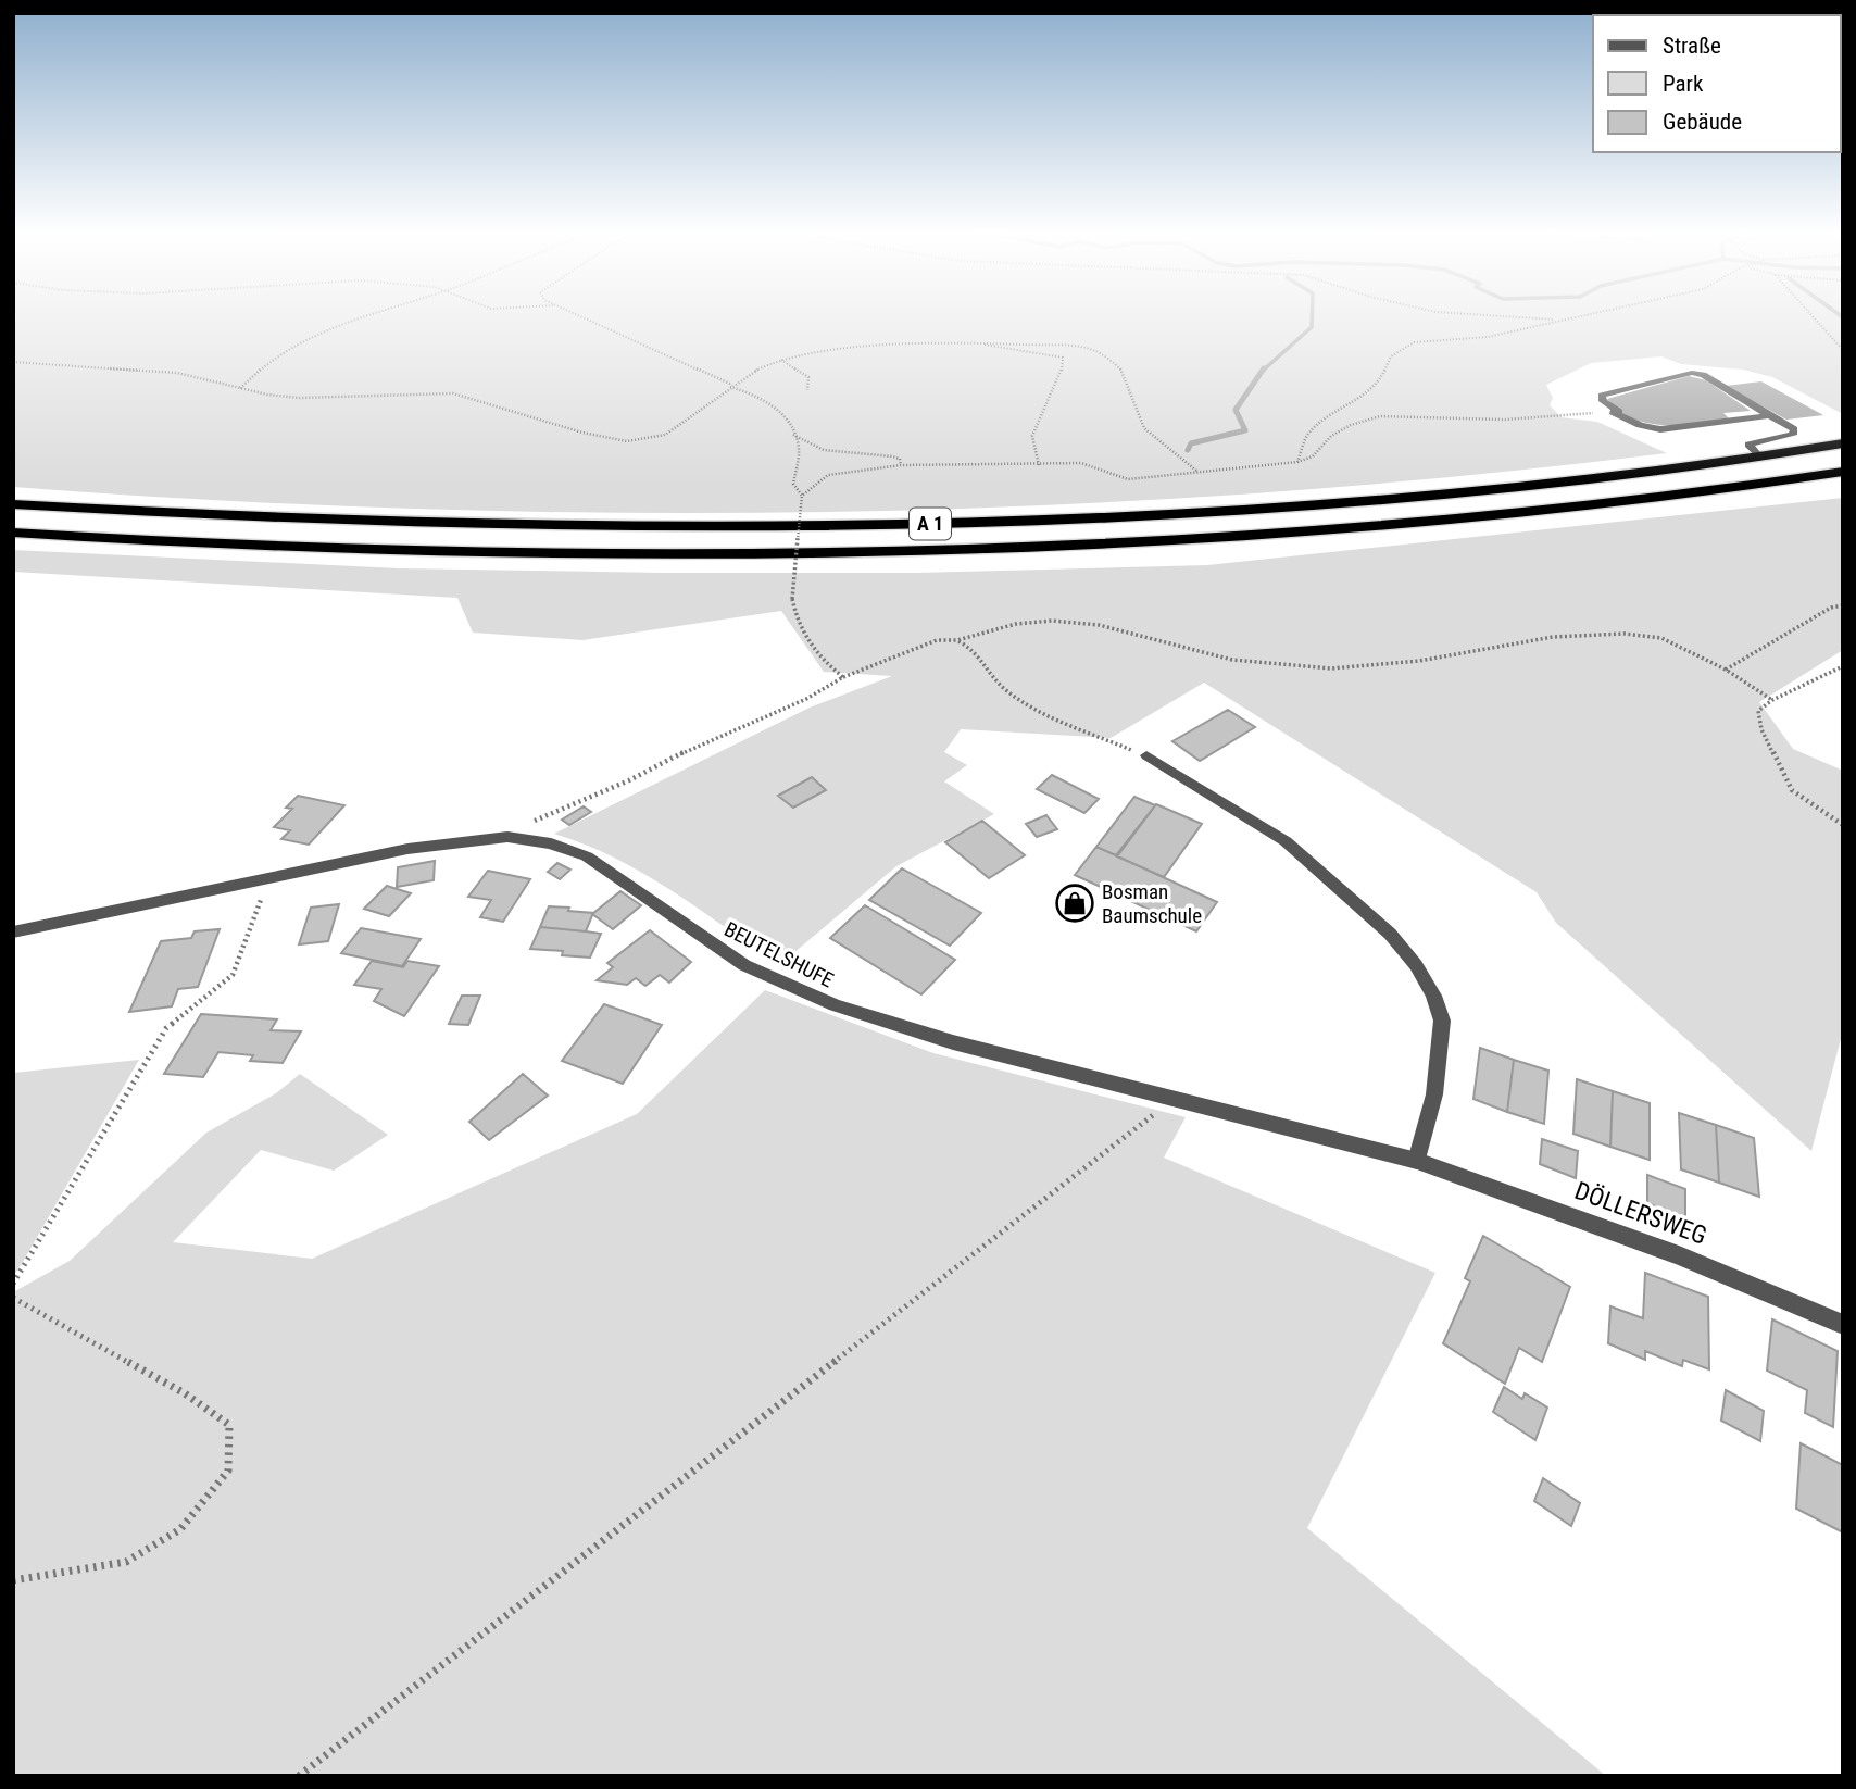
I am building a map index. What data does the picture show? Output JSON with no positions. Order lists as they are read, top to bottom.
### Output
{
  "streets": {
    "highway": ["A 1"],
    "street": ["BEUTELSHUFE", "DÖLLERSWEG"]
  },
  "crossings": [
    ["BEUTELSHUFE", "DÖLLERSWEG"]
  ],
  "places": {
    "shop": ["Bosman Baumschule"]
  },
  "legend": ["Straße", "Park", "Gebäude"]
}
